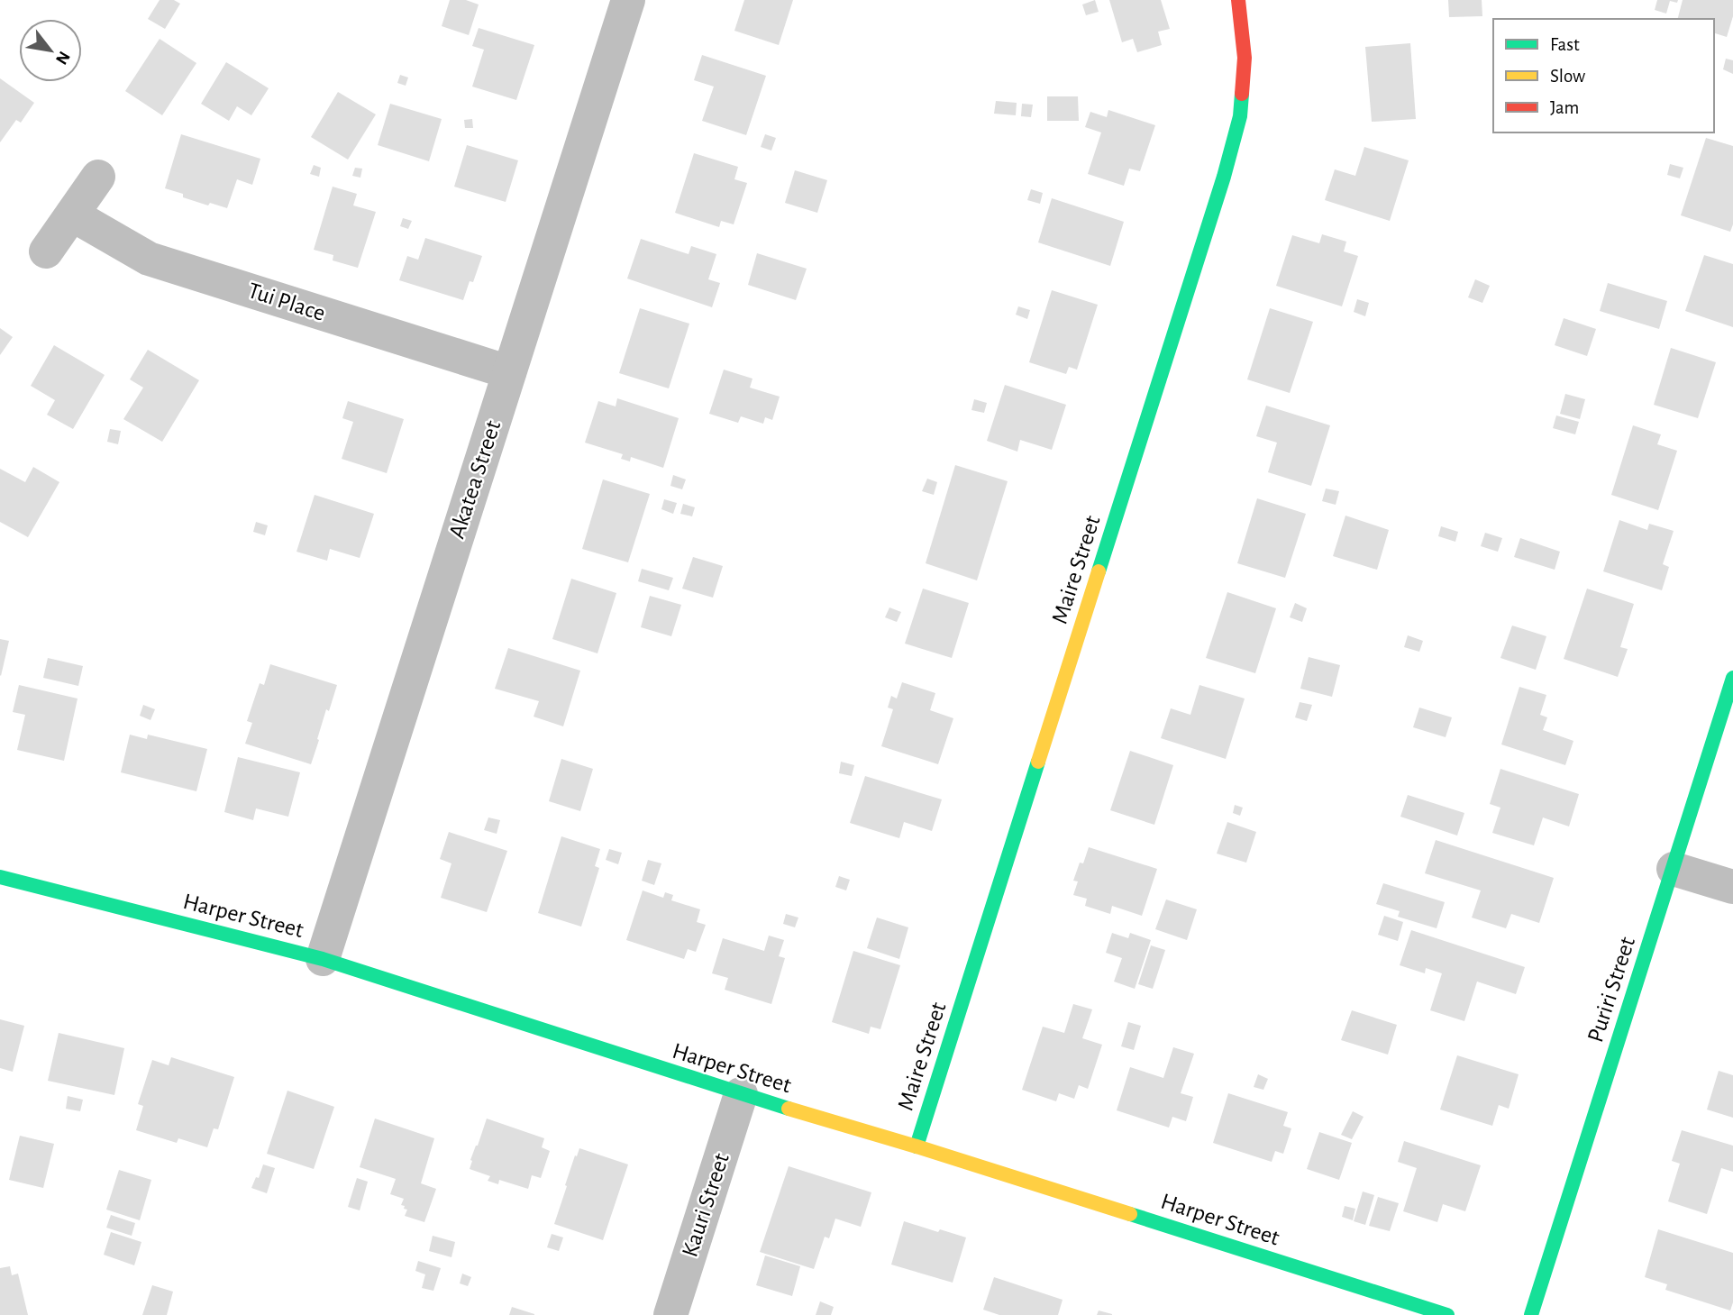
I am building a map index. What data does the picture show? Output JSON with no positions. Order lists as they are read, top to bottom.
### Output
{
  "streets": {
    "street": [
      "Tui Place",
      "Akatea Street",
      "Maire Street",
      "Harper Street",
      "Puriri Street",
      "Kauri Street"
    ]
  },
  "crossings": [
    ["Tui Place", "Akatea Street"],
    ["Akatea Street", "Harper Street"],
    ["Maire Street", "Harper Street"],
    ["Harper Street", "Kauri Street"]
  ],
  "legend": ["Fast", "Slow", "Jam"],
  "north": "bottom right"
}
